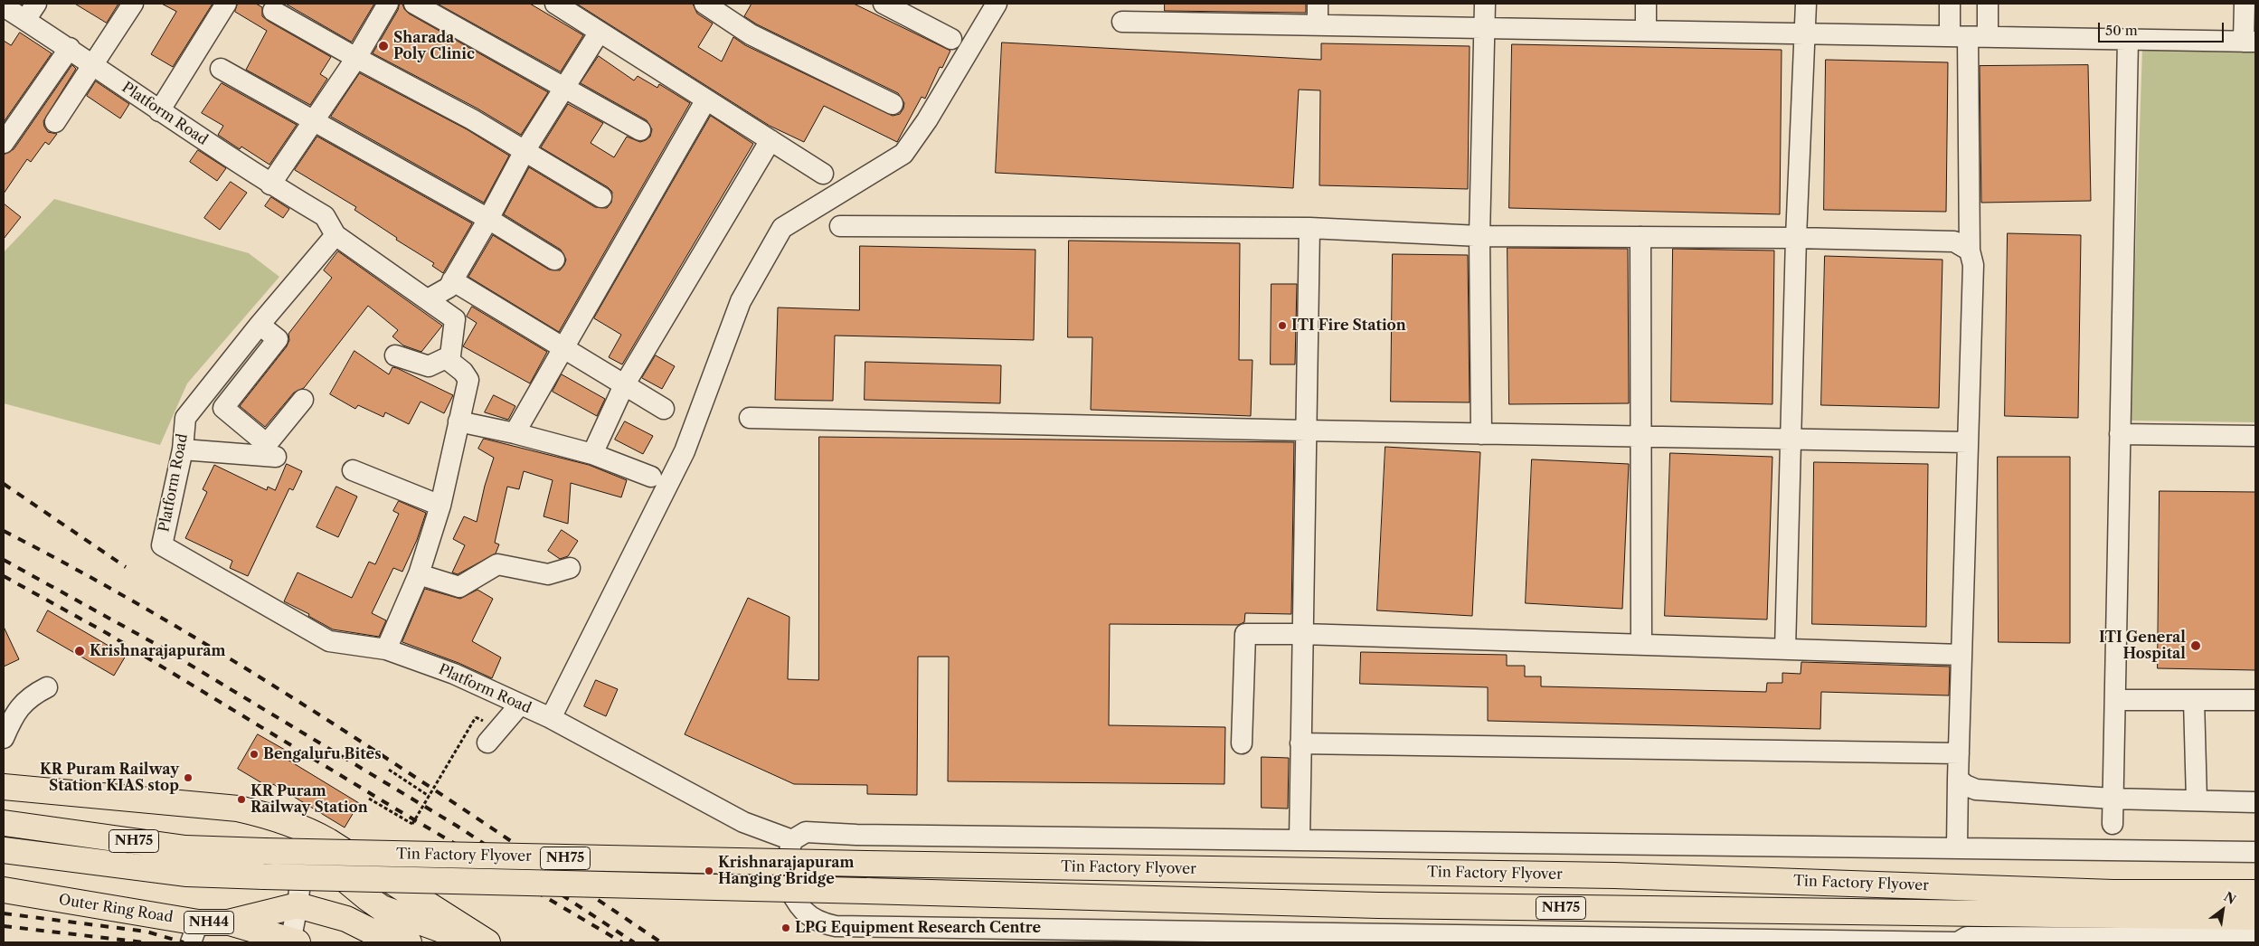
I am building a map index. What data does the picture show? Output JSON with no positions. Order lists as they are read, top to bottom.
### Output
{
  "streets": {
    "highway": [
      "NH75",
      "Tin Factory Flyover",
      "Outer Ring Road",
      "NH44"
    ],
    "street": ["Platform Road"]
  },
  "places": [
    "Sharada Poly Clinic",
    "ITI Fire Station",
    "ITI General Hospital",
    "Krishnarajapuram",
    "Bengaluru Bites",
    "KR Puram Railway Station KIAS stop",
    "KR Puram Railway Station",
    "Krishnarajapuram Hanging Bridge",
    "LPG Equipment Research Centre"
  ],
  "scale_bar": "50 m",
  "north": "top right"
}
